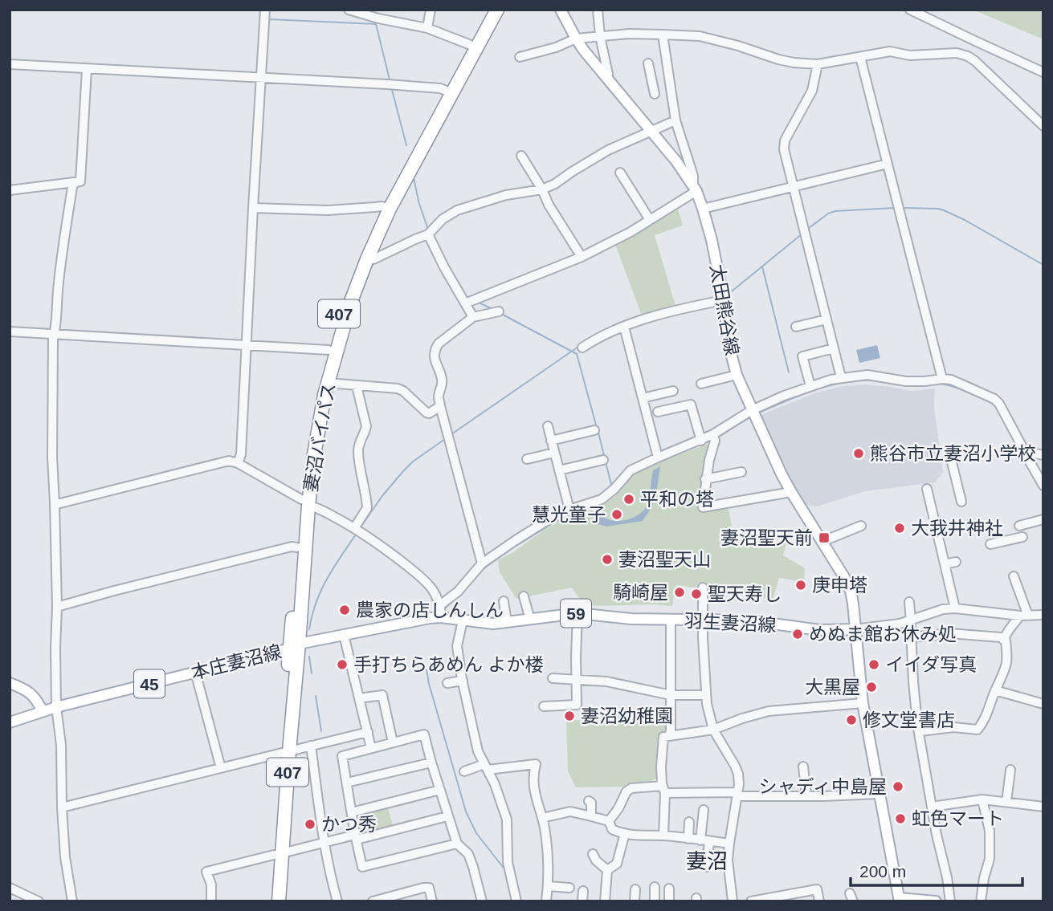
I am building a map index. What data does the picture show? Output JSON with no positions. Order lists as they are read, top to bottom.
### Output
{
  "streets": {
    "highway": ["407", "妻沼バイパス"],
    "main road": [
      "太田熊谷線",
      "59",
      "羽生妻沼線",
      "本庄妻沼線",
      "45"
    ]
  },
  "crossings": [
    ["太田熊谷線", "羽生妻沼線"],
    ["妻沼バイパス", "羽生妻沼線"],
    ["妻沼バイパス", "本庄妻沼線"],
    ["羽生妻沼線", "本庄妻沼線"]
  ],
  "districts": ["妻沼"],
  "places": {
    "other": [
      "熊谷市立妻沼小学校",
      "平和の塔",
      "慧光童子",
      "大我井神社",
      "妻沼聖天山",
      "庚申塔",
      "騎崎屋",
      "聖天寿し",
      "農家の店しんしん",
      "めぬま館お休み処",
      "手打ちらあめん よか楼",
      "イイダ写真",
      "大黒屋",
      "妻沼幼稚園",
      "修文堂書店",
      "シャディ中島屋",
      "虹色マート",
      "かつ秀"
    ],
    "transit": ["妻沼聖天前"]
  },
  "scale_bar": "200 m"
}
